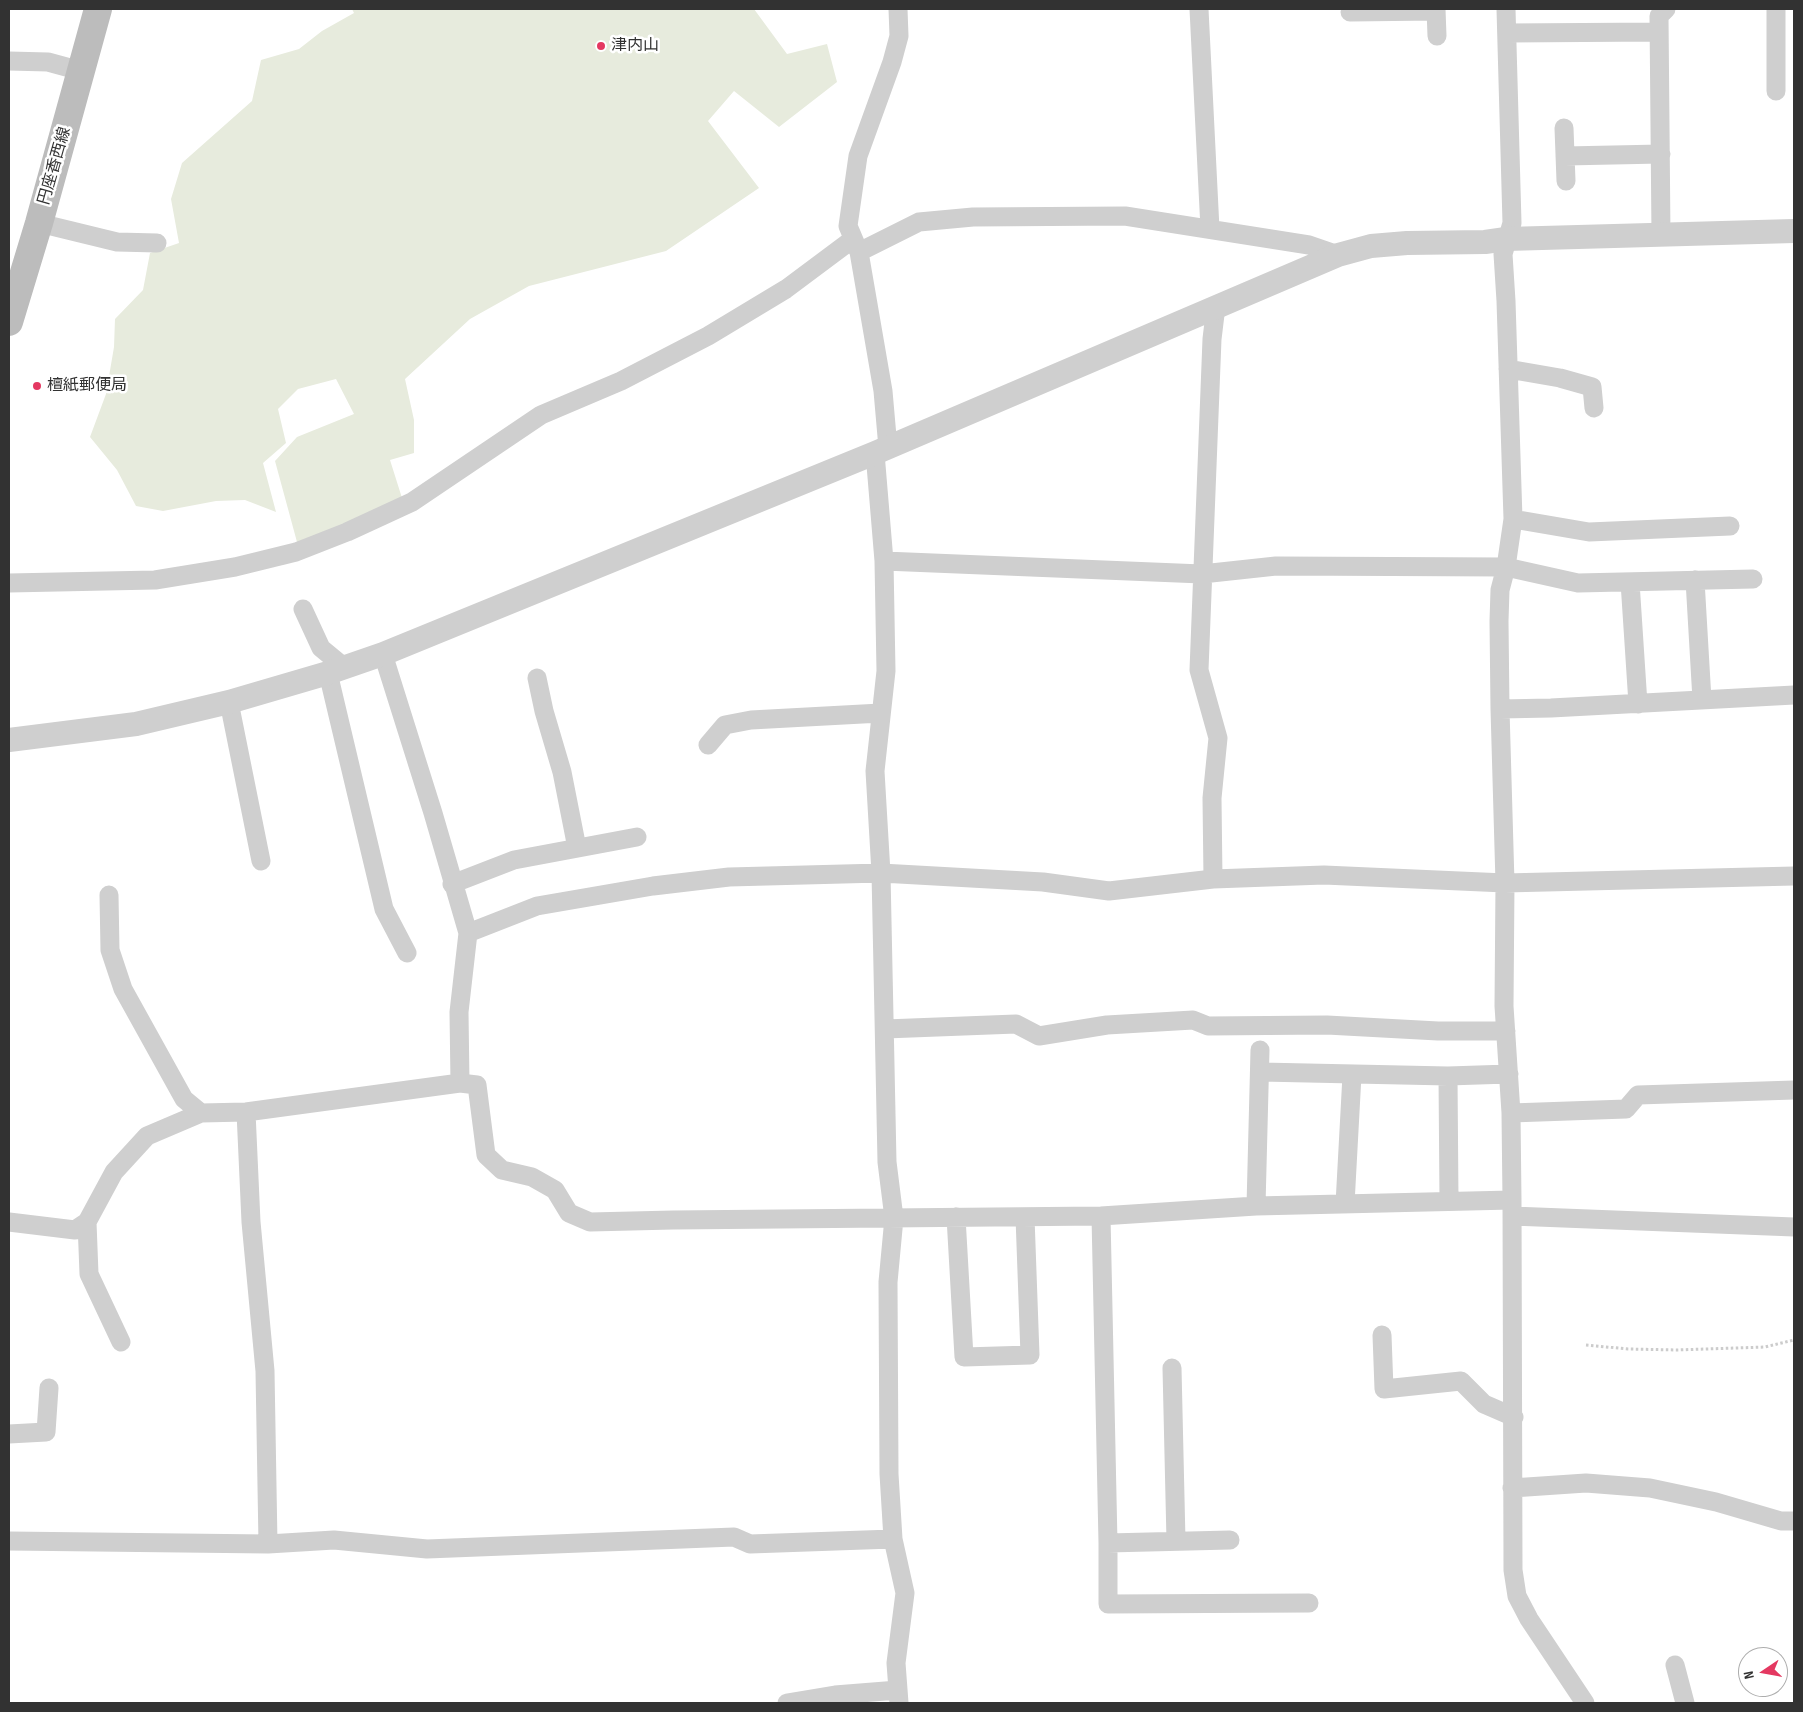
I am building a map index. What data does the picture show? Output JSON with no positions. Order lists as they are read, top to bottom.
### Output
{
  "streets": {
    "main road": ["円座香西線"]
  },
  "places": ["津内山", "檀紙郵便局"],
  "north": "left"
}
